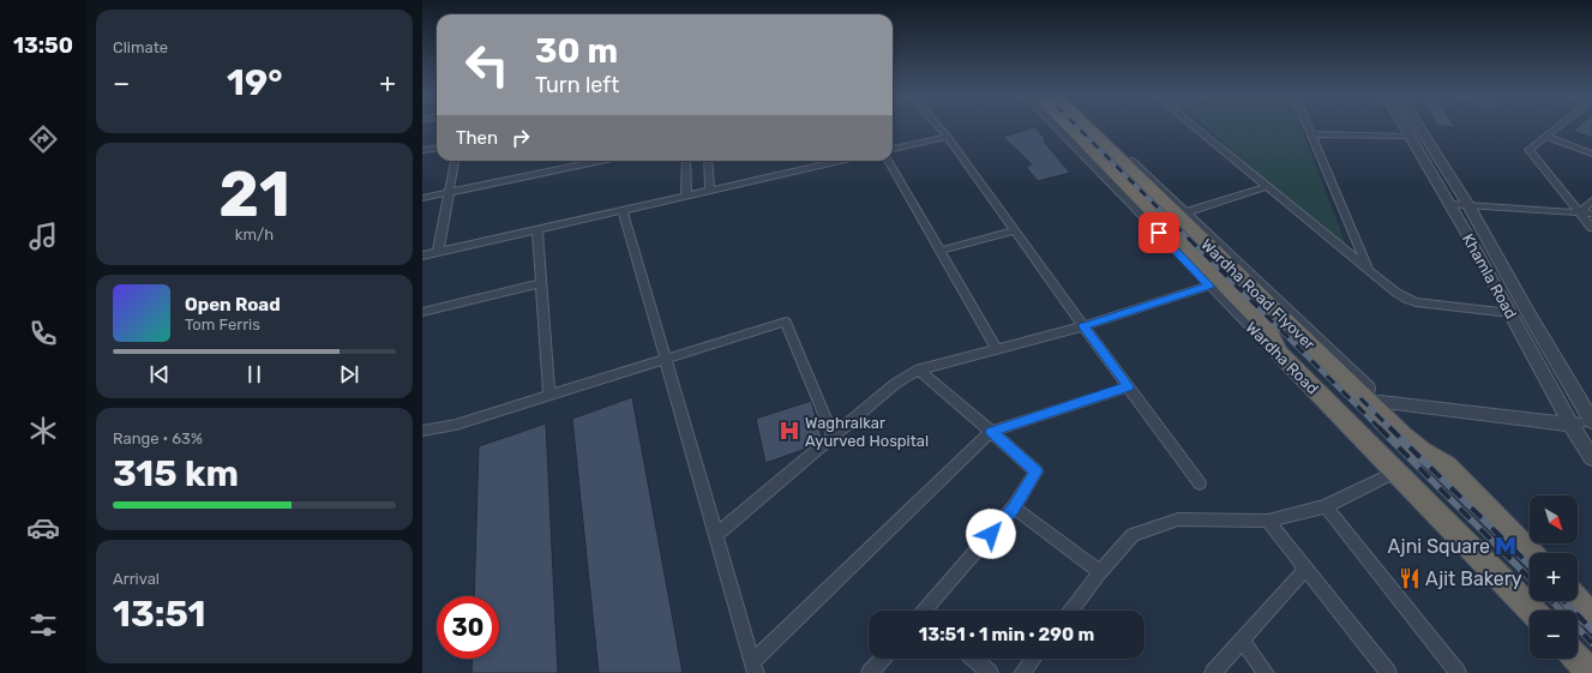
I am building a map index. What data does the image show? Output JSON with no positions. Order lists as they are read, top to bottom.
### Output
{
  "streets": {
    "highway": ["Wardha Road Flyover", "Wardha Road"],
    "street": ["Khamla Road"]
  },
  "crossings": [
    ["Wardha Road Flyover", "Wardha Road"]
  ],
  "places": {
    "hospital": ["Waghralkar Ayurved Hospital"],
    "metro station": ["Ajni Square"],
    "restaurant": ["Ajit Bakery"]
  },
  "north": "bottom right",
  "page": {
    "tabs": "13:50",
    "tile": [
      "Climate",
      ["21", "km/h"],
      ["Range · 63%", "315 km"],
      ["Arrival", "13:51"]
    ],
    "turn": ["30 m", "Turn left"],
    "heat": ["−", "19°", "+"],
    "then": "Then",
    "song": ["Open Road", "Tom Ferris"],
    "map_buttons": ["+", "−"],
    "limit": "30",
    "trip": "13:51 · 1 min · 290 m"
  }
}
